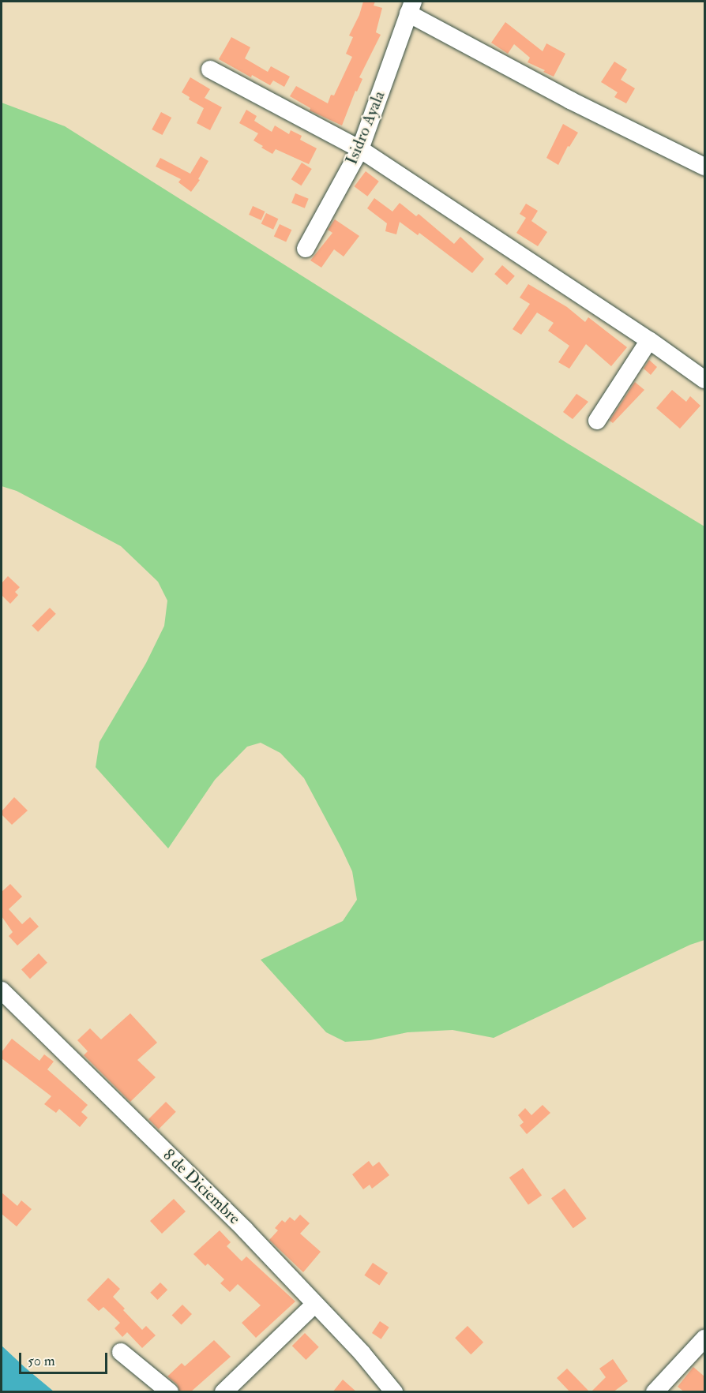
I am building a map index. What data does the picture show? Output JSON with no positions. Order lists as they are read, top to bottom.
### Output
{
  "streets": {
    "street": ["Isidro Ayala", "8 de Diciembre"]
  },
  "scale_bar": "50 m"
}
